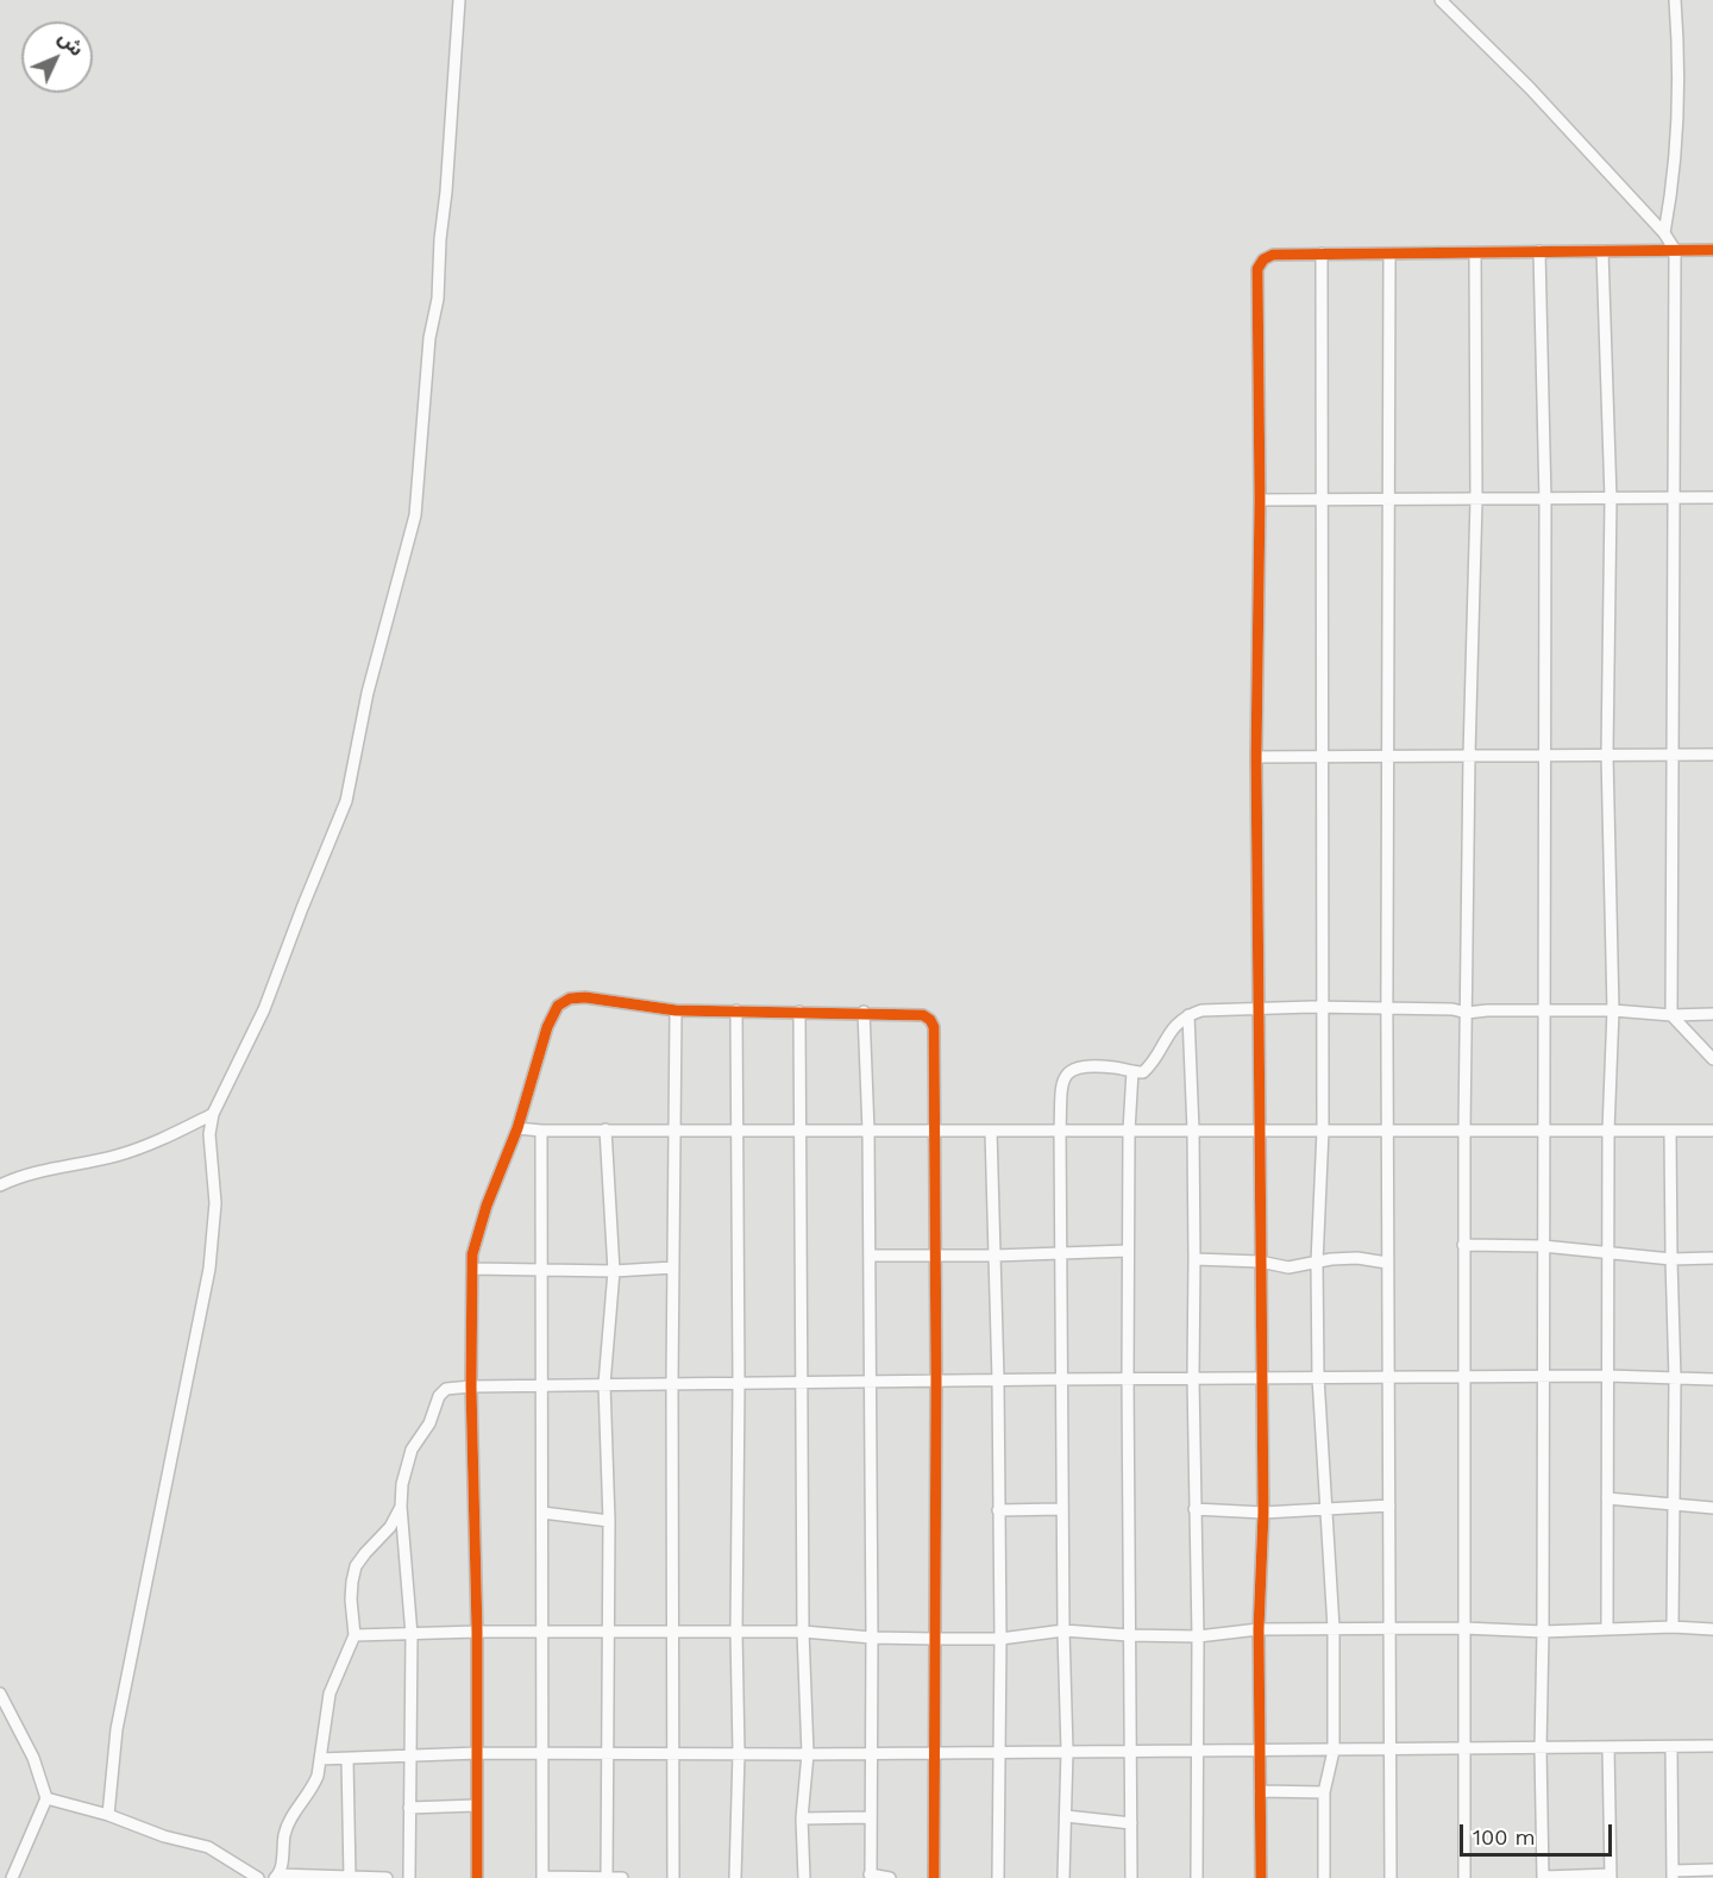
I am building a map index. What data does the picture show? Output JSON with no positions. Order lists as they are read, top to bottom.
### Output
{
  "scale_bar": "100 m",
  "north": "top right"
}
